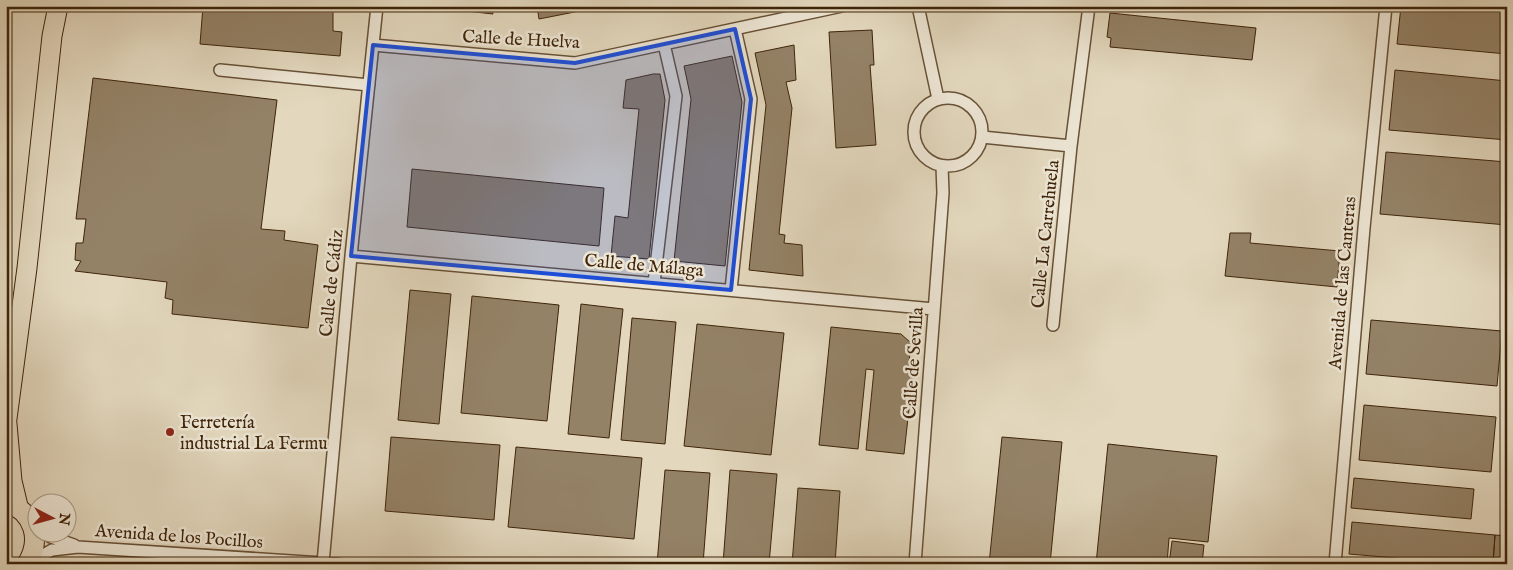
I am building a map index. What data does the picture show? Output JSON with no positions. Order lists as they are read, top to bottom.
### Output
{
  "streets": {
    "street": [
      "Calle de Huelva",
      "Calle La Carrehuela",
      "Calle de Málaga",
      "Calle de Cádiz",
      "Avenida de las Canteras",
      "Calle de Sevilla",
      "Avenida de los Pocillos"
    ]
  },
  "crossings": [
    ["Calle de Huelva", "Calle de Cádiz"],
    ["Calle La Carrehuela", "Calle de Sevilla"],
    ["Calle de Málaga", "Calle de Cádiz"],
    ["Calle de Málaga", "Calle de Sevilla"],
    ["Calle de Cádiz", "Avenida de los Pocillos"]
  ],
  "places": ["Ferretería industrial La Fermu"],
  "north": "right"
}
